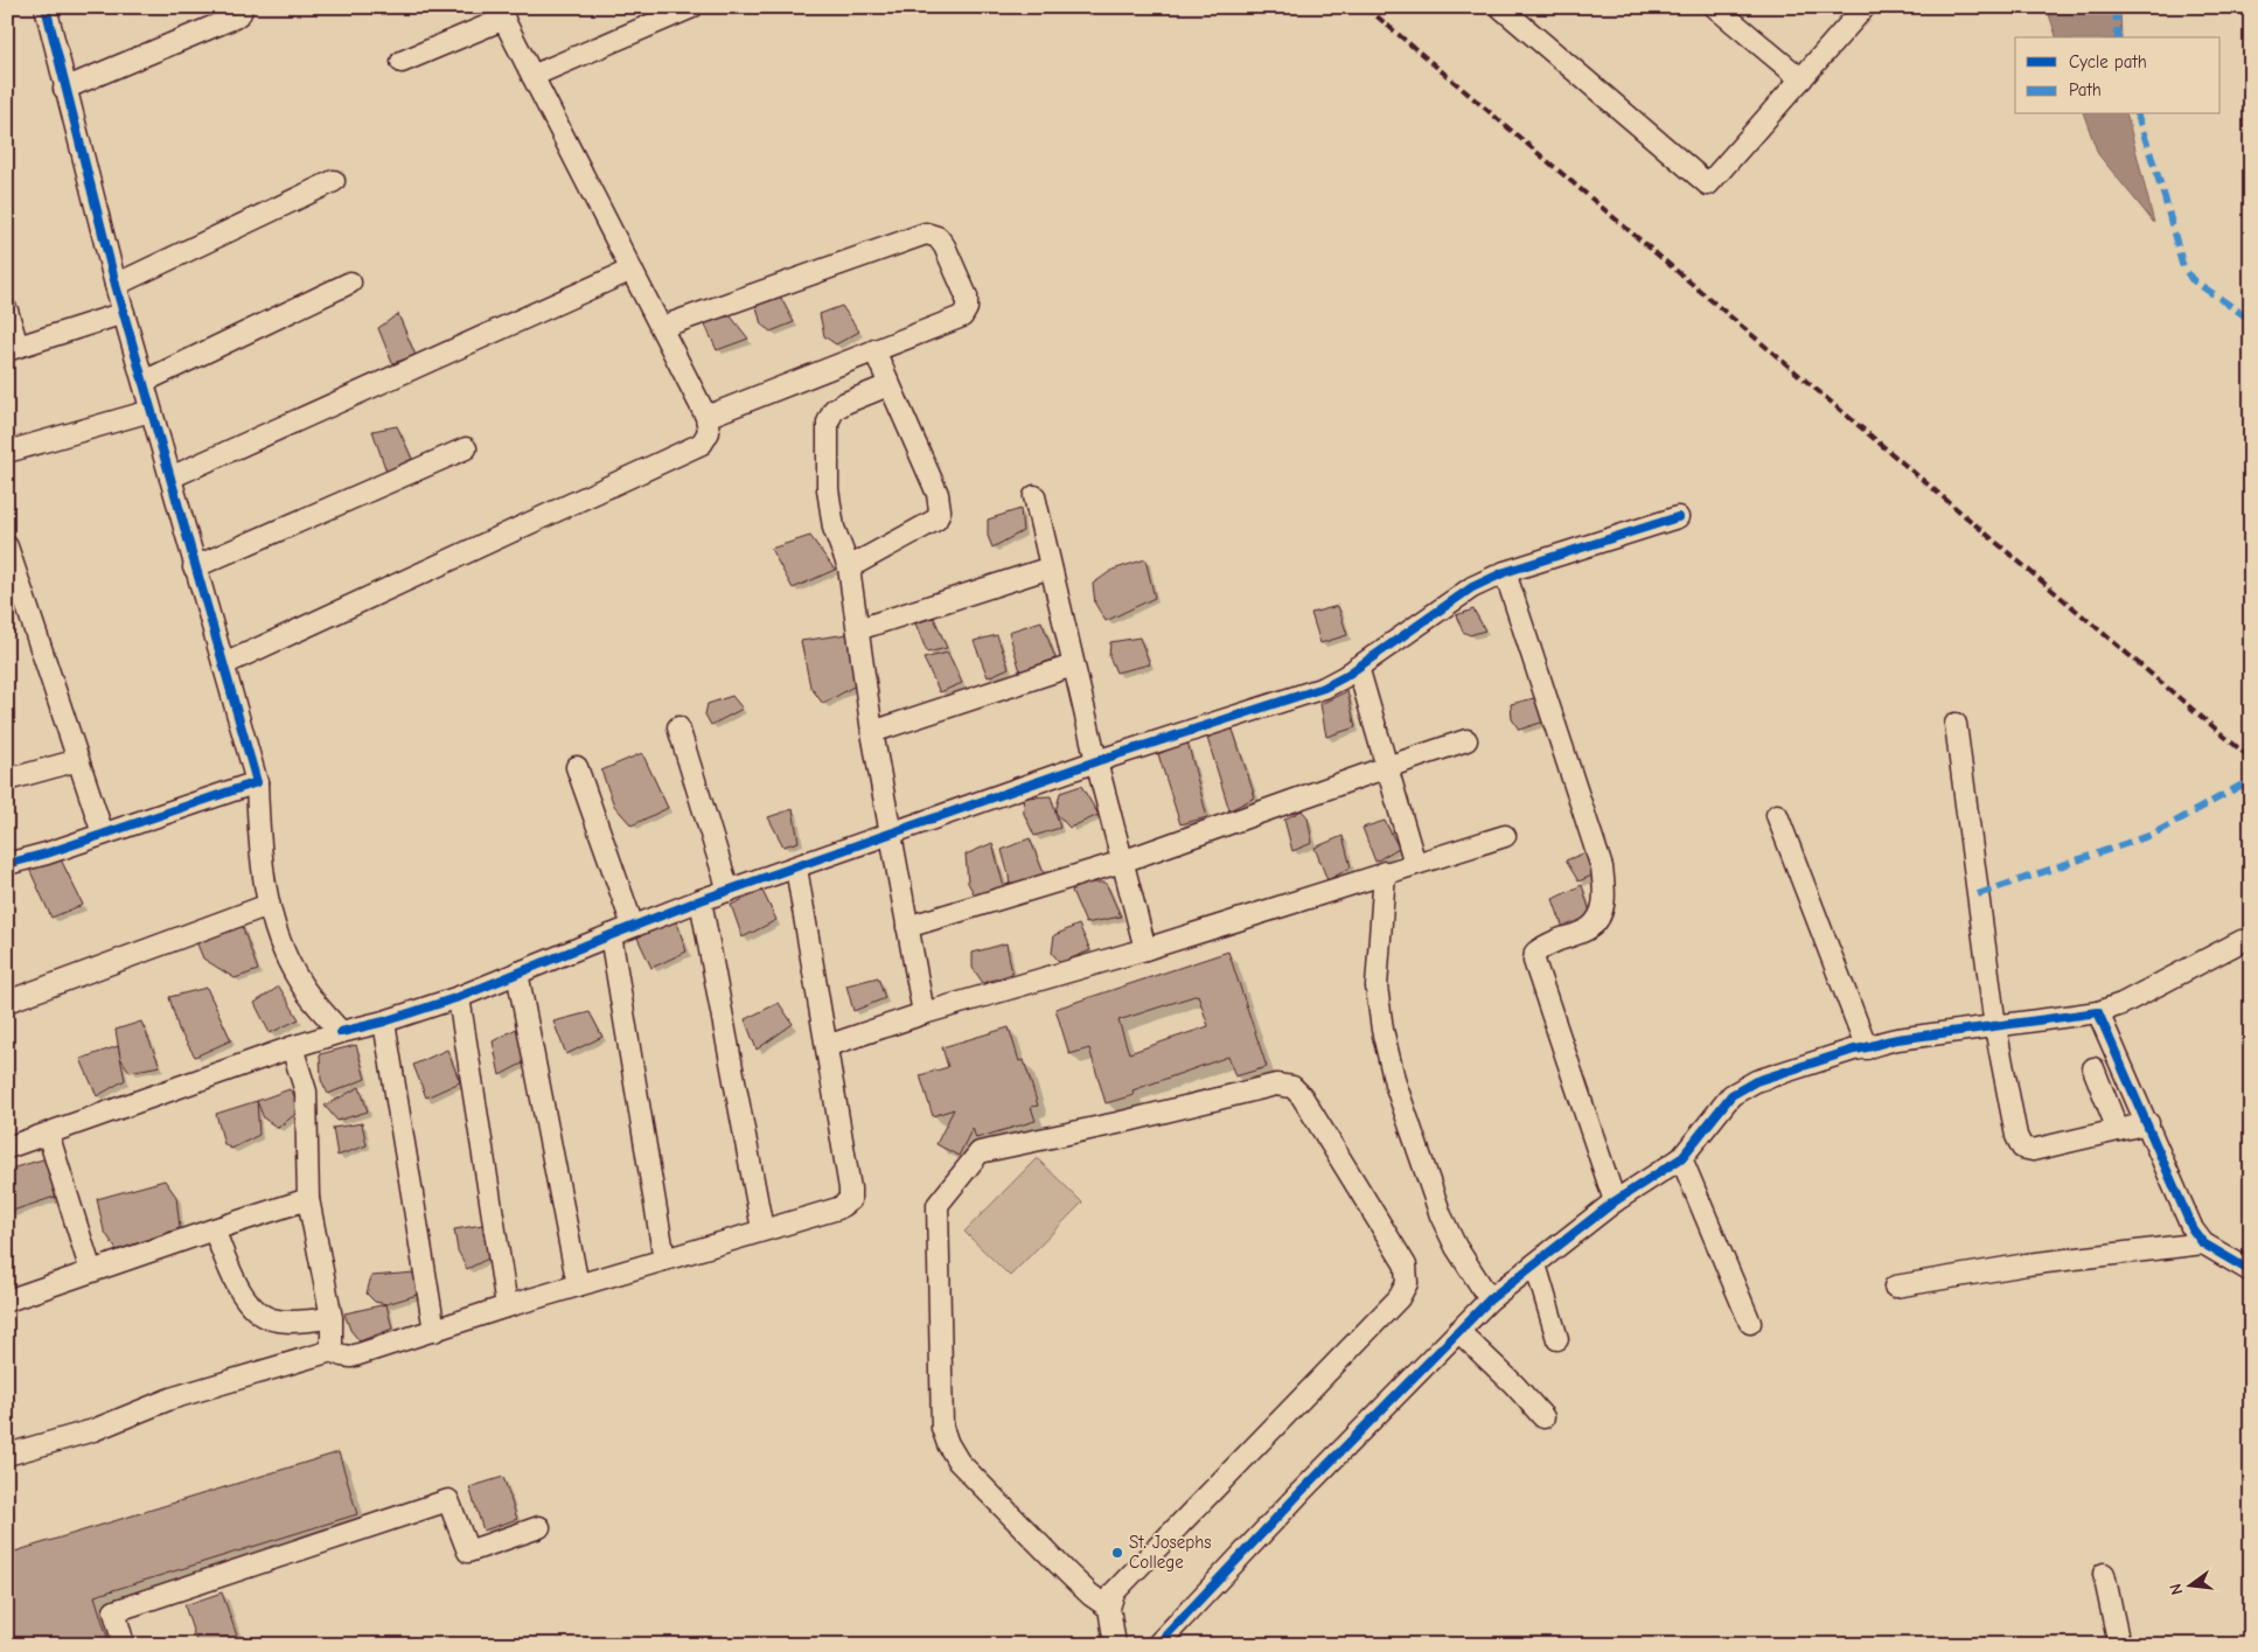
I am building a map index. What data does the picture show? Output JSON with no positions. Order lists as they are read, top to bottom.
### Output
{
  "places": ["St. Josephs College"],
  "legend": ["Cycle path", "Path"],
  "north": "left"
}
